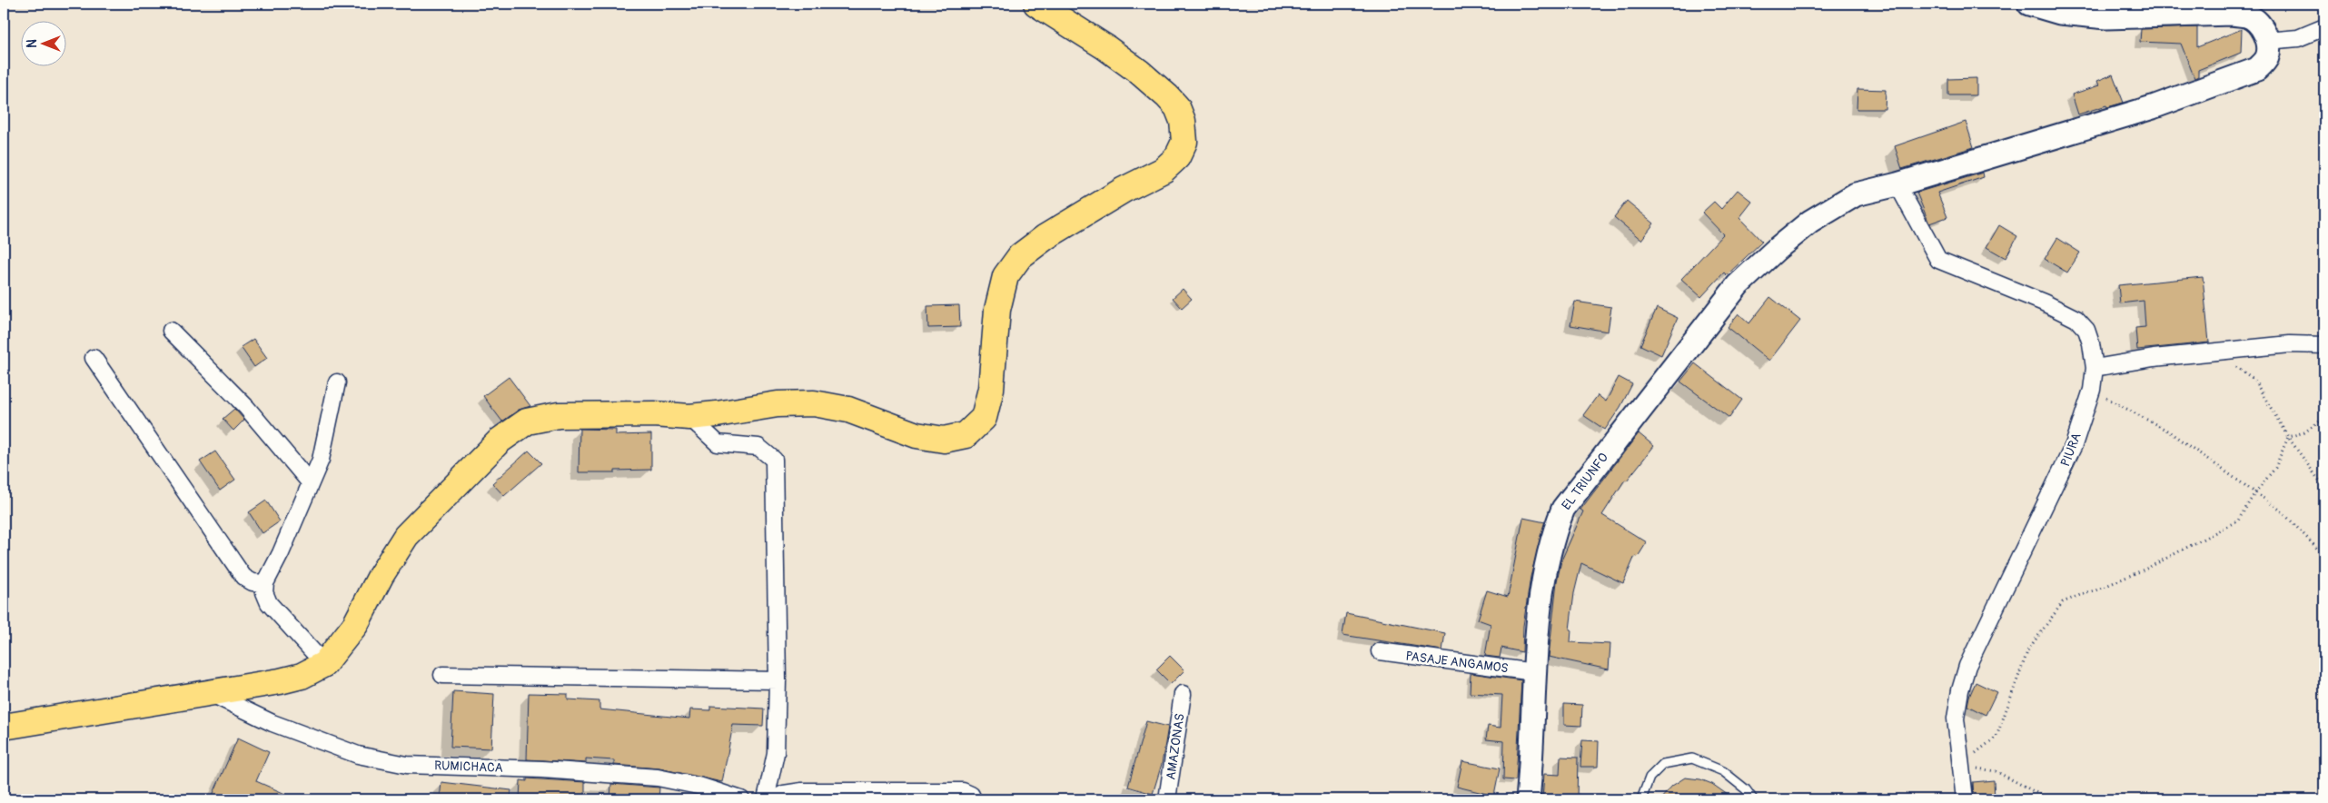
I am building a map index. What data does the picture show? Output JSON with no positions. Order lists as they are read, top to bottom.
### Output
{
  "streets": {
    "main road": ["EL TRIUNFO"],
    "street": [
      "PIURA",
      "PASAJE ANGAMOS",
      "AMAZONAS",
      "RUMICHACA"
    ]
  },
  "crossings": [
    ["PIURA", "EL TRIUNFO"],
    ["EL TRIUNFO", "PASAJE ANGAMOS"]
  ],
  "north": "left"
}
